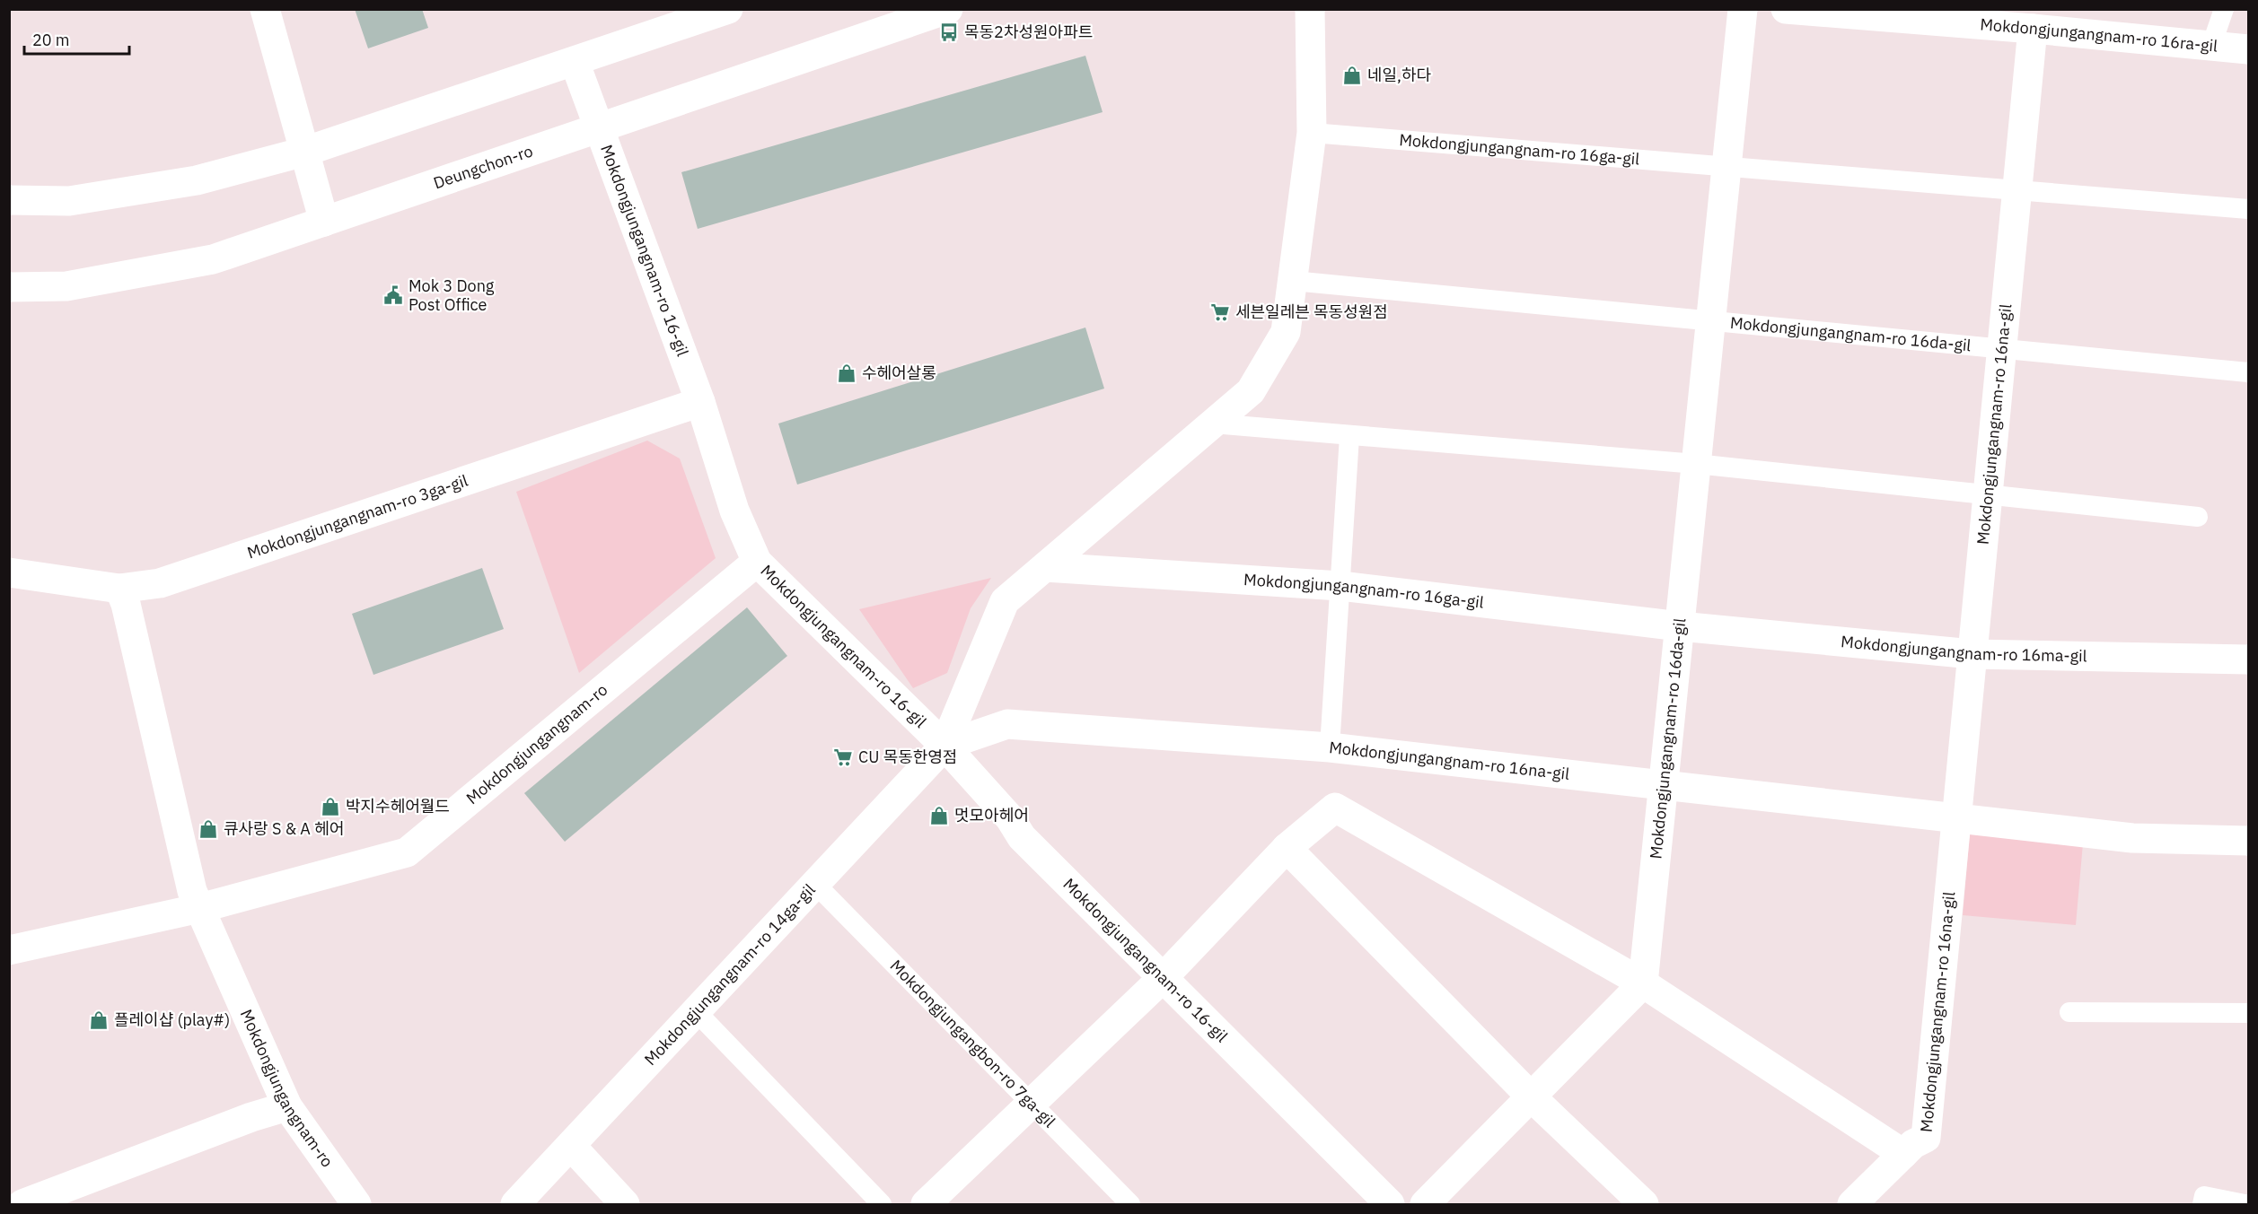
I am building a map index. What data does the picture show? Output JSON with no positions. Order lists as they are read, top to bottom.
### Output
{
  "streets": {
    "street": [
      "Mokdongjungangnam-ro 16ra-gil",
      "Mokdongjungangnam-ro 16ga-gil",
      "Deungchon-ro",
      "Mokdongjungangnam-ro 16-gil",
      "Mokdongjungangnam-ro 16da-gil",
      "Mokdongjungangnam-ro 16na-gil",
      "Mokdongjungangnam-ro 3ga-gil",
      "Mokdongjungangnam-ro 16ma-gil",
      "Mokdongjungangnam-ro",
      "Mokdongjungangnam-ro 14ga-gil"
    ],
    "lane": ["Mokdongjungangbon-ro 7ga-gil"]
  },
  "crossings": [
    ["Mokdongjungangnam-ro 16ra-gil", "Mokdongjungangnam-ro 16na-gil"],
    ["Mokdongjungangnam-ro 16ga-gil", "Mokdongjungangnam-ro 16da-gil"],
    ["Mokdongjungangnam-ro 16ga-gil", "Mokdongjungangnam-ro 16ma-gil"],
    ["Deungchon-ro", "Mokdongjungangnam-ro 16-gil"],
    ["Mokdongjungangnam-ro 16-gil", "Mokdongjungangnam-ro 16na-gil"],
    ["Mokdongjungangnam-ro 16-gil", "Mokdongjungangnam-ro 3ga-gil"],
    ["Mokdongjungangnam-ro 16-gil", "Mokdongjungangnam-ro"],
    ["Mokdongjungangnam-ro 16-gil", "Mokdongjungangnam-ro 14ga-gil"],
    ["Mokdongjungangnam-ro 16da-gil", "Mokdongjungangnam-ro 16na-gil"],
    ["Mokdongjungangnam-ro 16da-gil", "Mokdongjungangnam-ro 16ma-gil"],
    ["Mokdongjungangnam-ro 16na-gil", "Mokdongjungangnam-ro 16ma-gil"],
    ["Mokdongjungangnam-ro 16na-gil", "Mokdongjungangnam-ro 14ga-gil"],
    ["Mokdongjungangnam-ro 3ga-gil", "Mokdongjungangnam-ro"],
    ["Mokdongjungangnam-ro 14ga-gil", "Mokdongjungangbon-ro 7ga-gil"]
  ],
  "places": {
    "bus stop": ["목동2차성원아파트"],
    "shop": [
      "네일,하다",
      "수헤어살롱",
      "박지수헤어월드",
      "멋모아헤어",
      "큐사랑 S & A 헤어",
      "플레이샵 (play#)"
    ],
    "public building": ["Mok 3 Dong Post Office"],
    "supermarket": ["세븐일레븐 목동성원점", "CU 목동한영점"]
  },
  "scale_bar": "20 m"
}
